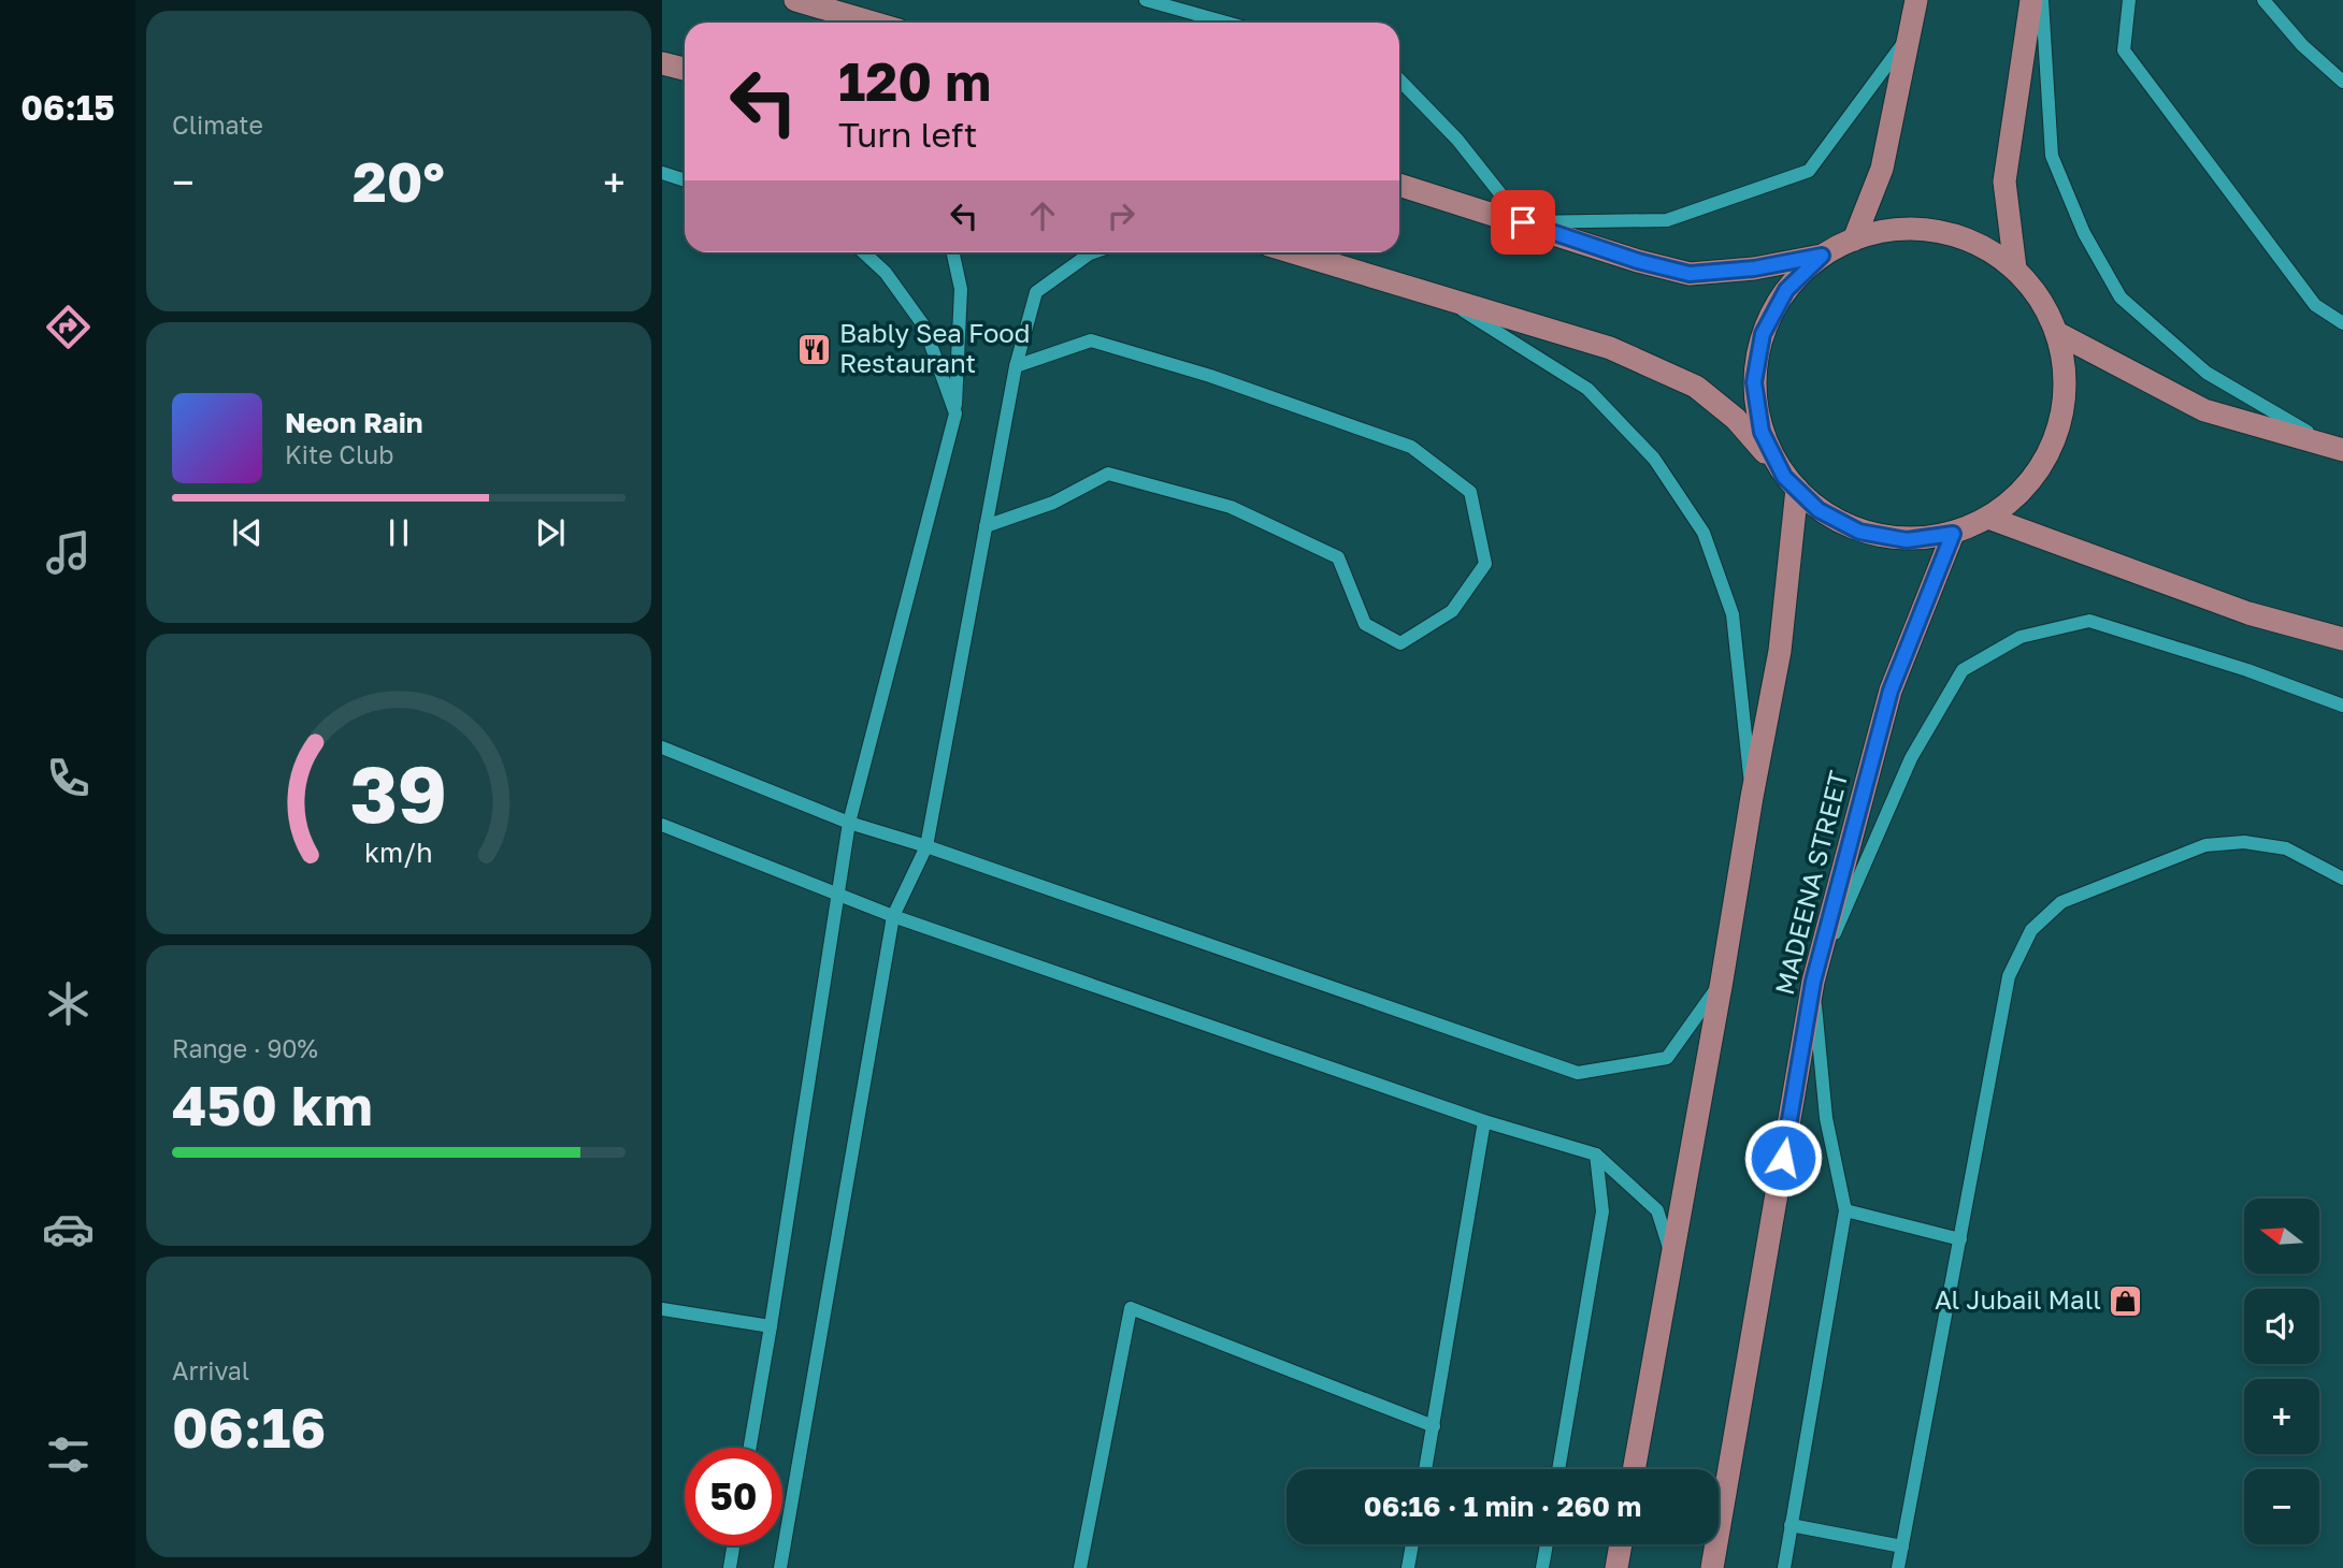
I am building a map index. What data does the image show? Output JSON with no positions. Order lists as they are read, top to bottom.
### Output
{
  "streets": {
    "main road": ["MADEENA STREET"]
  },
  "places": {
    "restaurant": ["Bably Sea Food Restaurant"],
    "shop": ["Al Jubail Mall"]
  },
  "north": "left",
  "page": {
    "tabs": "06:15",
    "tile": [
      "Climate",
      ["Range · 90%", "450 km"],
      ["Arrival", "06:16"]
    ],
    "turn": ["120 m", "Turn left"],
    "heat": ["−", "20°", "+"],
    "song": ["Neon Rain", "Kite Club"],
    "map_buttons": ["+", "−"],
    "limit": "50",
    "trip": "06:16 · 1 min · 260 m",
    "gauge": ["39", "km/h"]
  }
}
